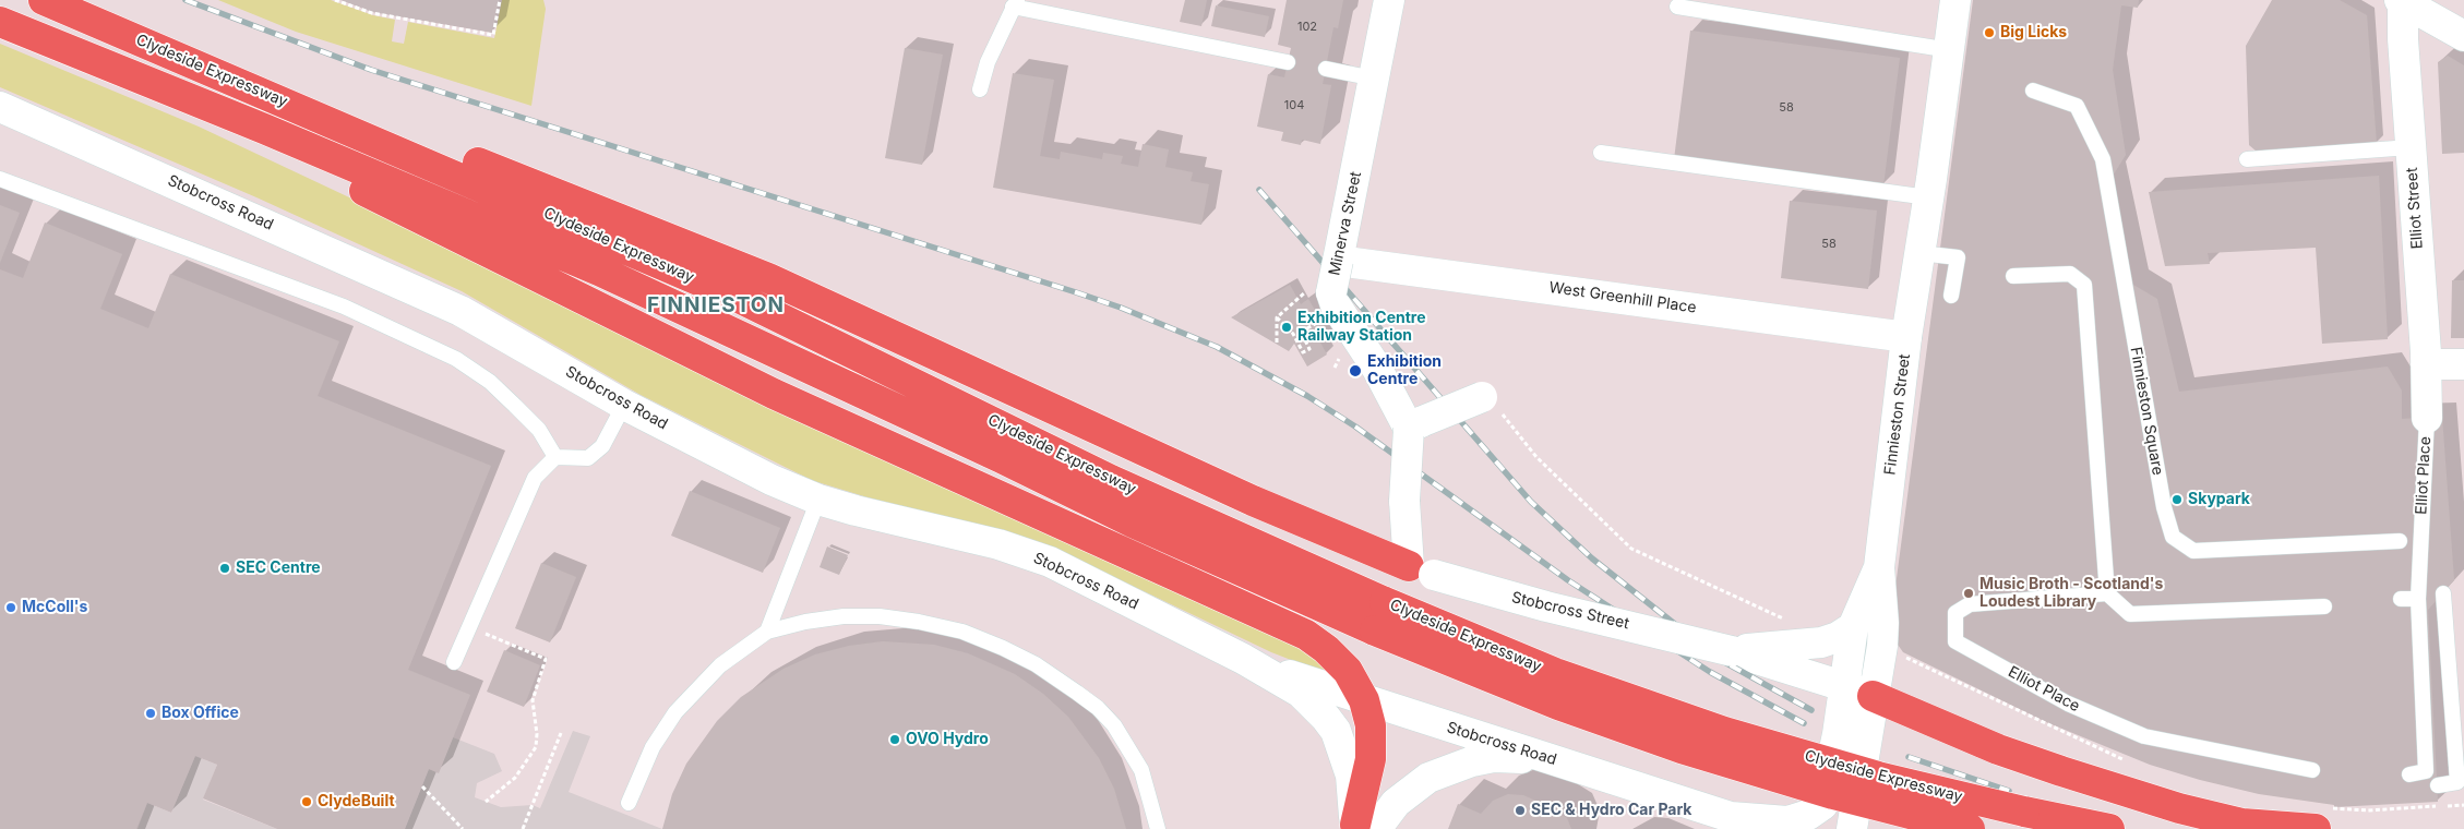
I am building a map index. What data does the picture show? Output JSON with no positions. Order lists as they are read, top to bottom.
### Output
{
  "streets": {
    "main road": ["Clydeside Expressway"],
    "street": [
      "Stobcross Road",
      "Elliot Street",
      "Minerva Street",
      "West Greenhill Place",
      "Finnieston Street",
      "Stobcross Street"
    ],
    "lane": ["Finnieston Square", "Elliot Place"]
  },
  "crossings": [
    ["Stobcross Road", "Stobcross Street"],
    ["Elliot Street", "Elliot Place"],
    ["Minerva Street", "West Greenhill Place"],
    ["West Greenhill Place", "Finnieston Street"],
    ["Finnieston Street", "Stobcross Street"]
  ],
  "districts": ["FINNIESTON"],
  "places": [
    "Big Licks",
    "Exhibition Centre Railway Station",
    "Exhibition Centre",
    "Skypark",
    "SEC Centre",
    "Music Broth - Scotland's Loudest Library",
    "McColl's",
    "Box Office",
    "OVO Hydro",
    "ClydeBuilt",
    "SEC & Hydro Car Park"
  ],
  "house_numbers": [
    "102",
    "104",
    "58",
    "58"
  ]
}
